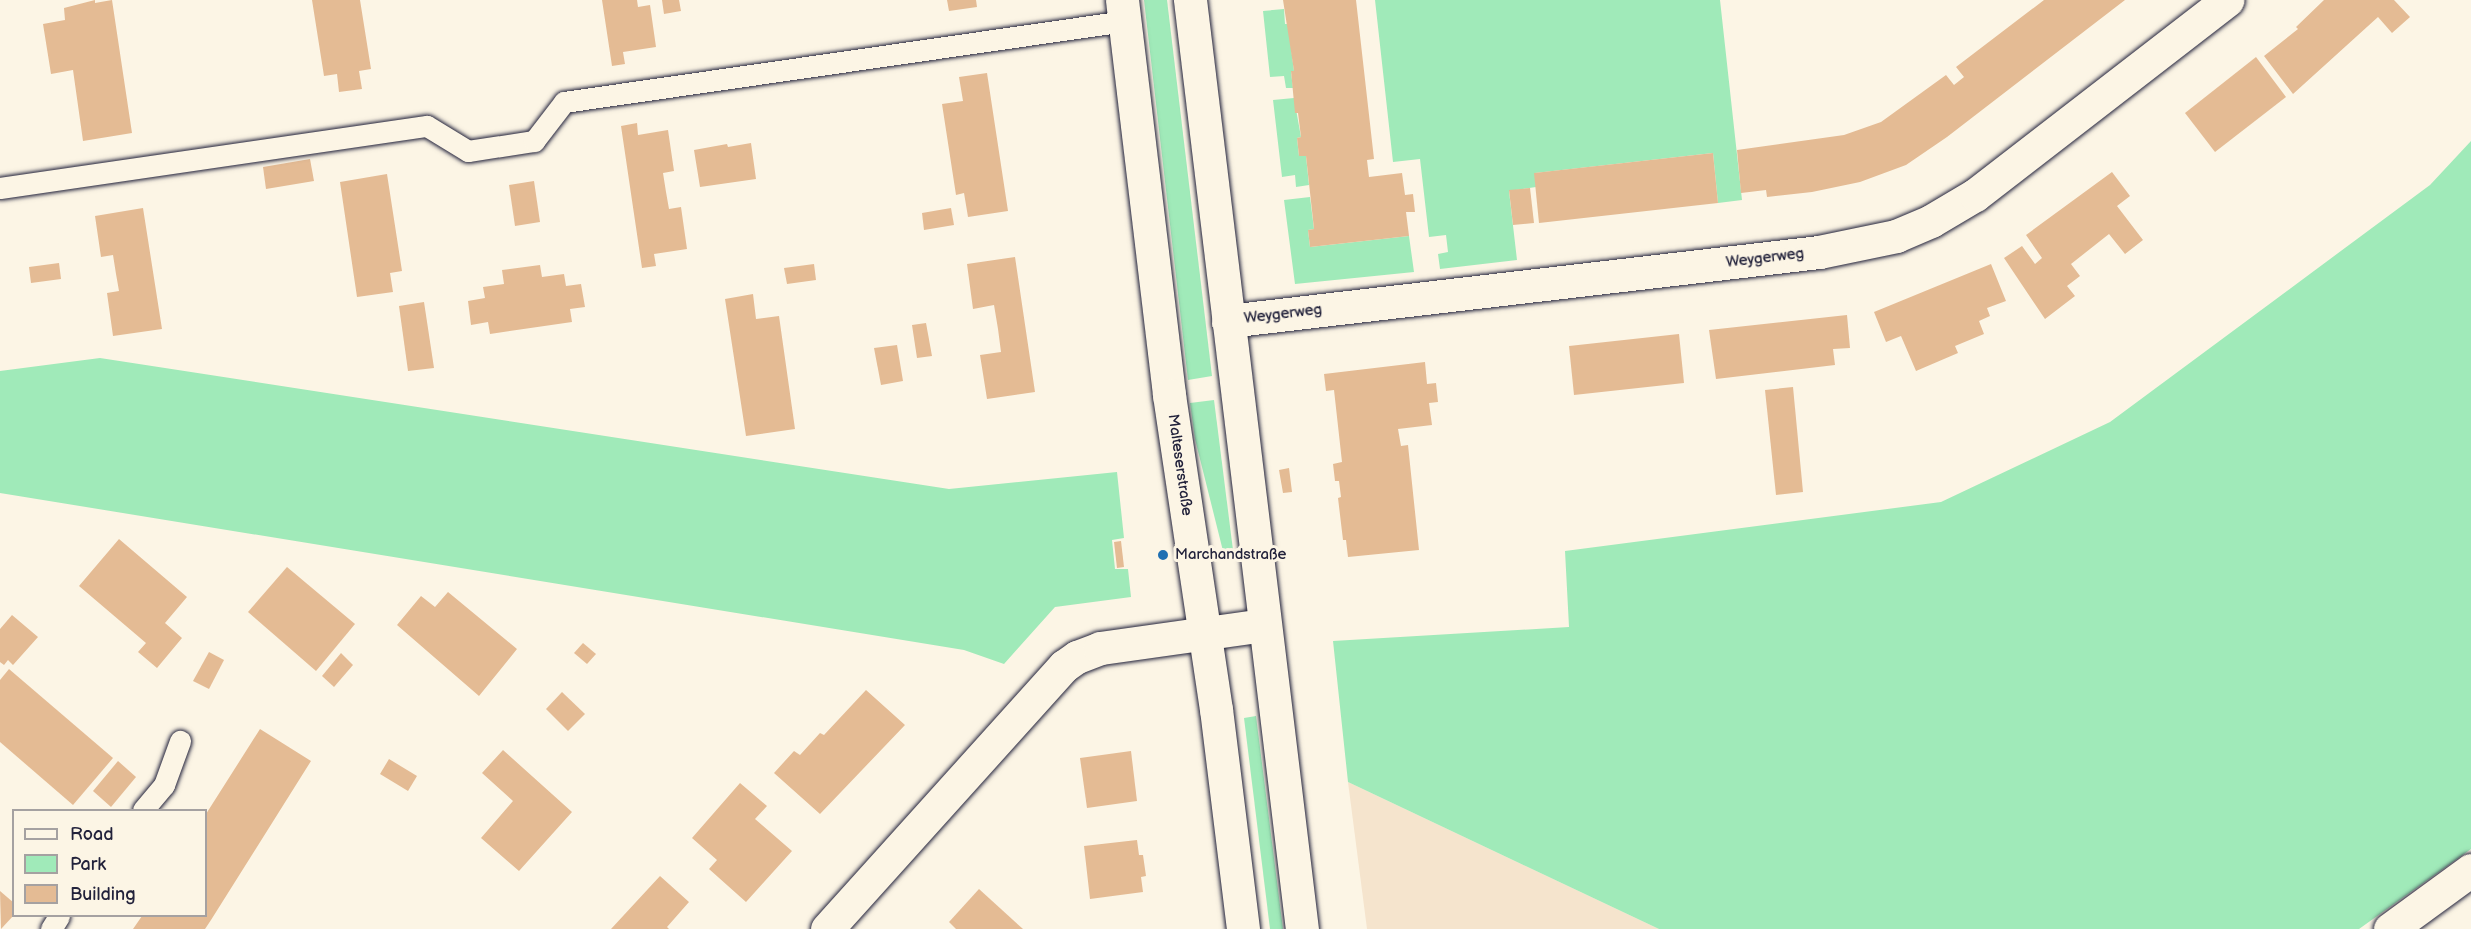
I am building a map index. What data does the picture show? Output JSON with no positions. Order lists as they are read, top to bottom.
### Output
{
  "streets": {
    "main road": ["Weygerweg", "Malteserstraße"]
  },
  "places": ["Marchandstraße"],
  "legend": ["Road", "Park", "Building"]
}
